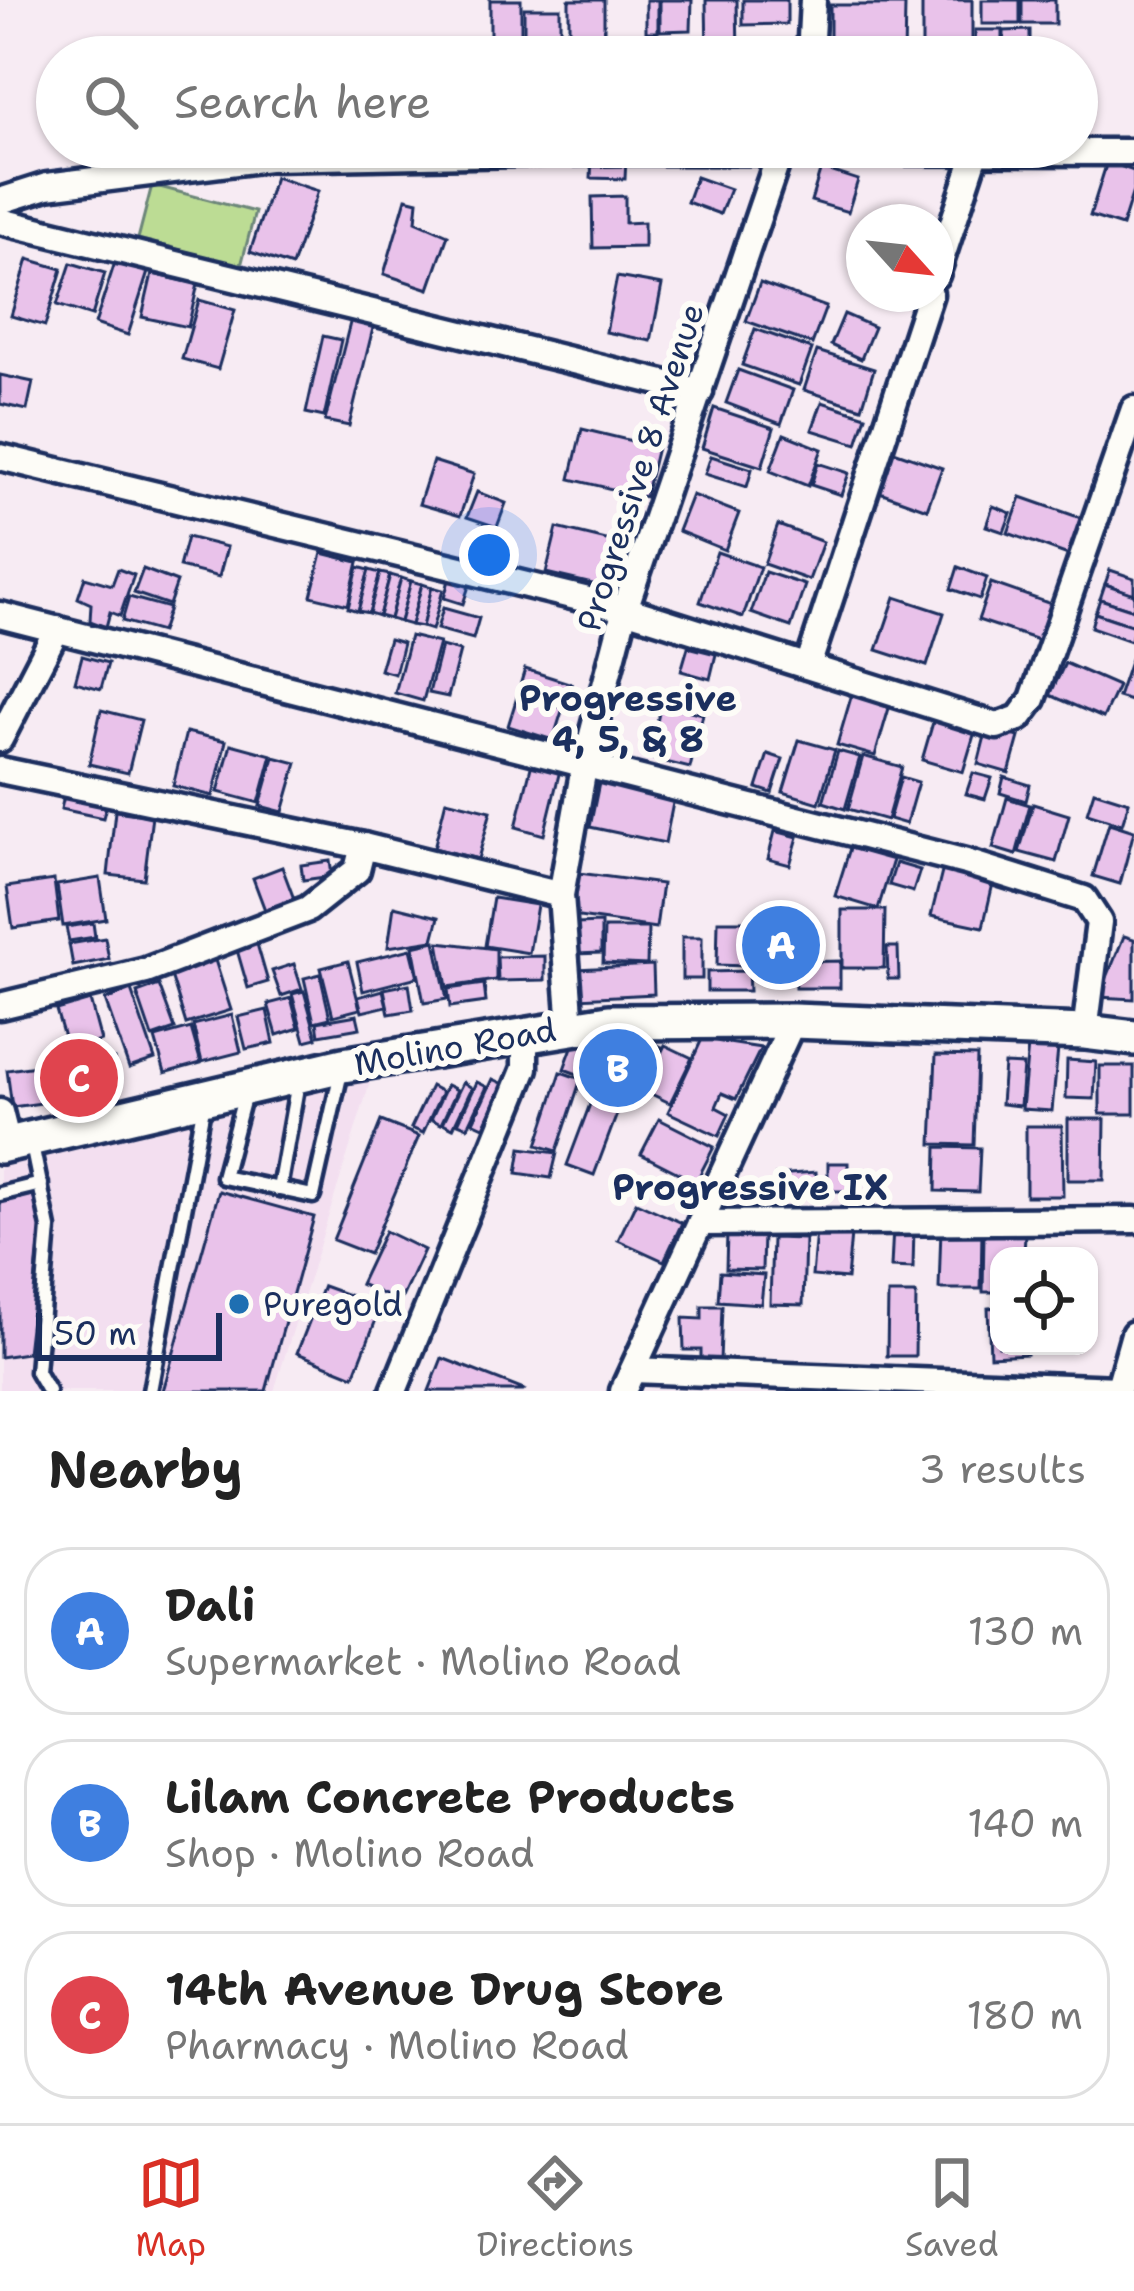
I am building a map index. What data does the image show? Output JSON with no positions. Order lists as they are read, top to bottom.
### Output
{
  "streets": {
    "main road": ["Molino Road"],
    "street": ["Progressive 8 Avenue"]
  },
  "crossings": [
    ["Progressive 8 Avenue", "Molino Road"]
  ],
  "districts": ["Progressive 4, 5, & 8", "Progressive IX"],
  "places": ["Puregold"],
  "scale_bar": "50 m",
  "north": "bottom right",
  "page": {
    "search": "Search here",
    "pins": ["A", "B", "C"],
    "scale": "50 m",
    "heading": ["Nearby", "3 results"],
    "list": [
      {
        "mark": "A",
        "name": "Dali",
        "note": "Supermarket · Molino Road",
        "value": "130 m"
      },
      {
        "mark": "B",
        "name": "Lilam Concrete Products",
        "note": "Shop · Molino Road",
        "value": "140 m"
      },
      {
        "mark": "C",
        "name": "14th Avenue Drug Store",
        "note": "Pharmacy · Molino Road",
        "value": "180 m"
      }
    ],
    "nav": ["Map", "Directions", "Saved"]
  }
}
